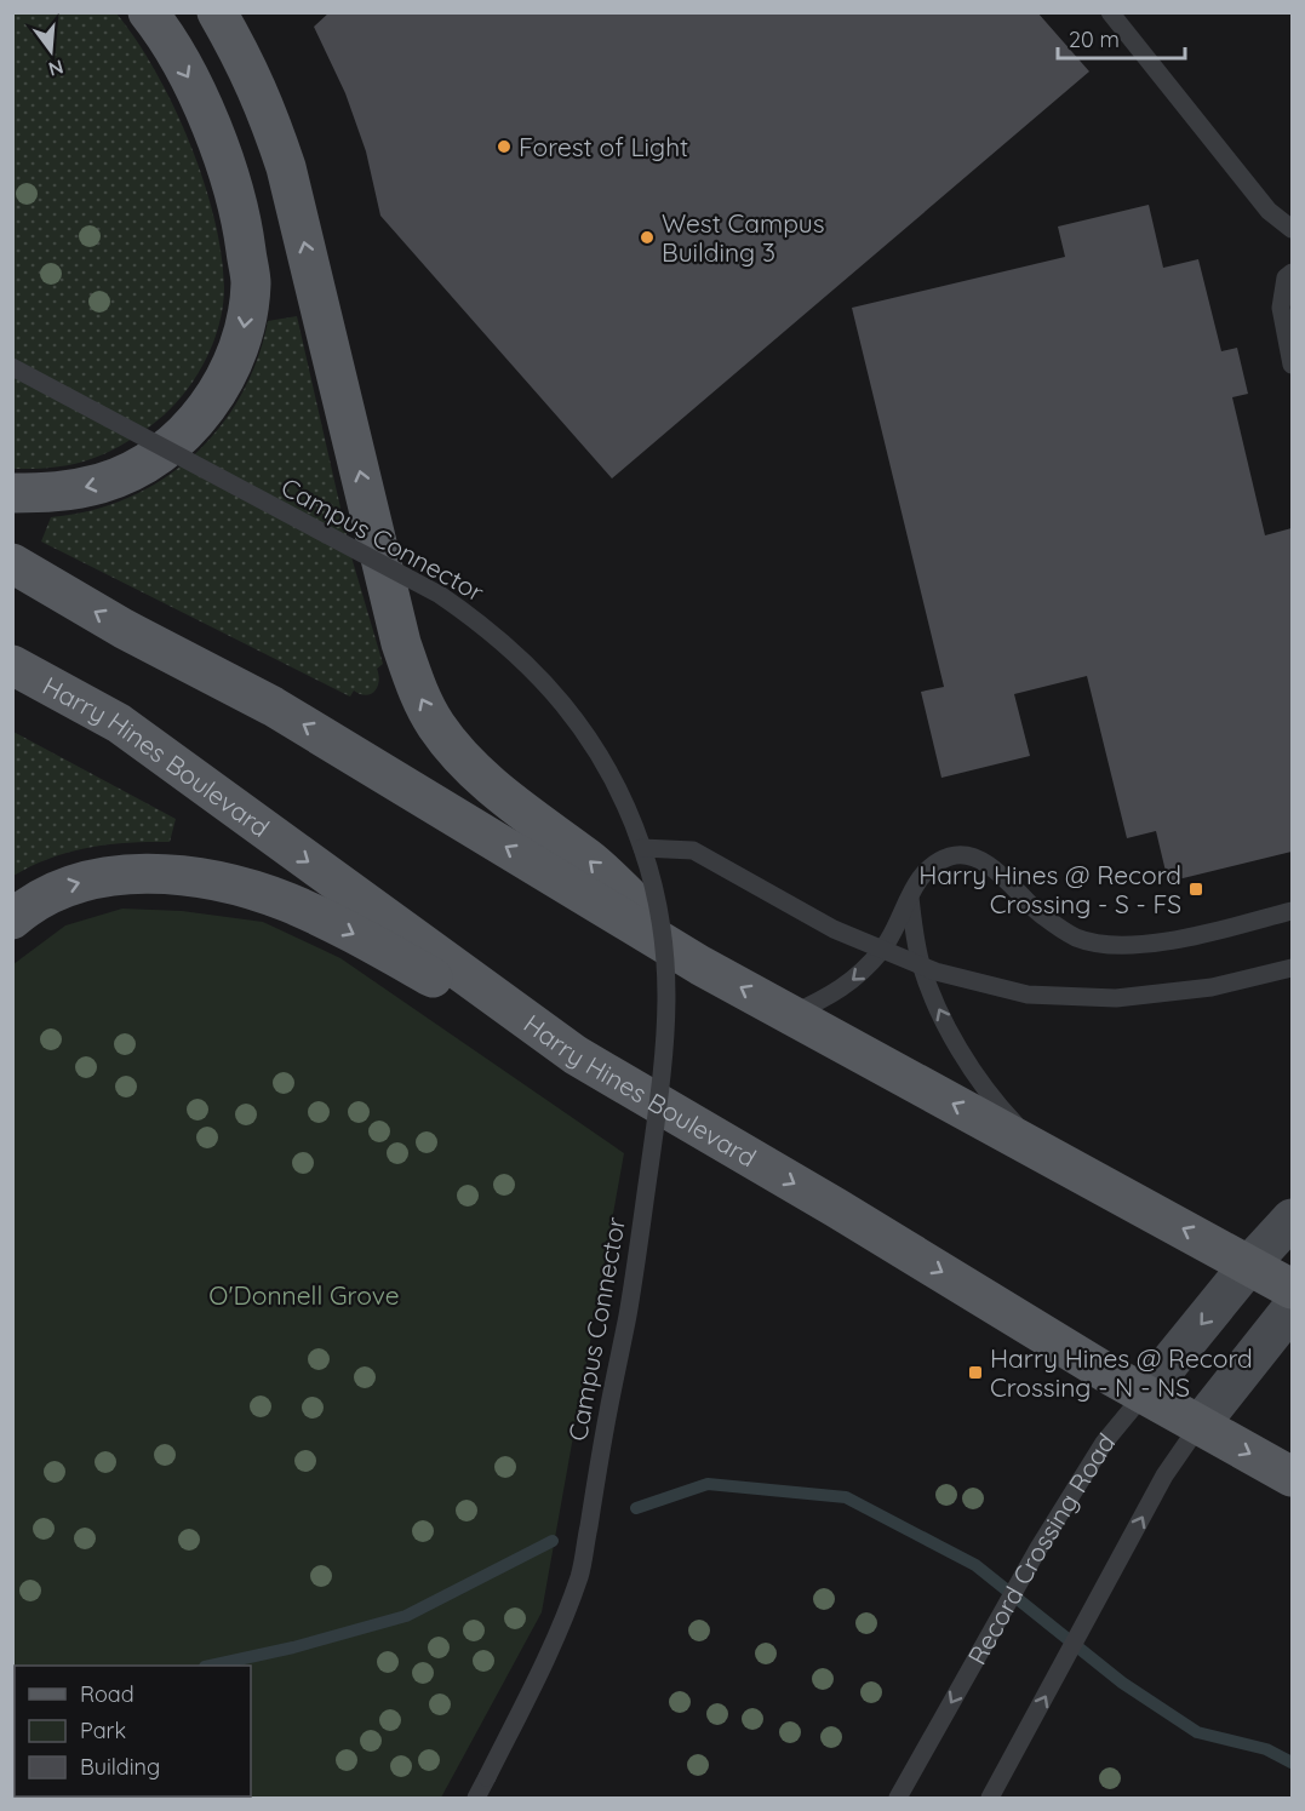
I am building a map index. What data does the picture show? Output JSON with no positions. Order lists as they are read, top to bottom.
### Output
{
  "streets": {
    "main road": ["Harry Hines Boulevard"],
    "street": ["Record Crossing Road"],
    "lane": ["Campus Connector"]
  },
  "crossings": [
    ["Harry Hines Boulevard", "Record Crossing Road"]
  ],
  "one_way": ["Record Crossing Road"],
  "parks": ["O'Donnell Grove"],
  "places": {
    "other": ["Forest of Light", "West Campus Building 3"],
    "transit": ["Harry Hines @ Record Crossing - S - FS", "Harry Hines @ Record Crossing - N - NS"]
  },
  "legend": ["Road", "Park", "Building"],
  "scale_bar": "20 m",
  "north": "bottom"
}
